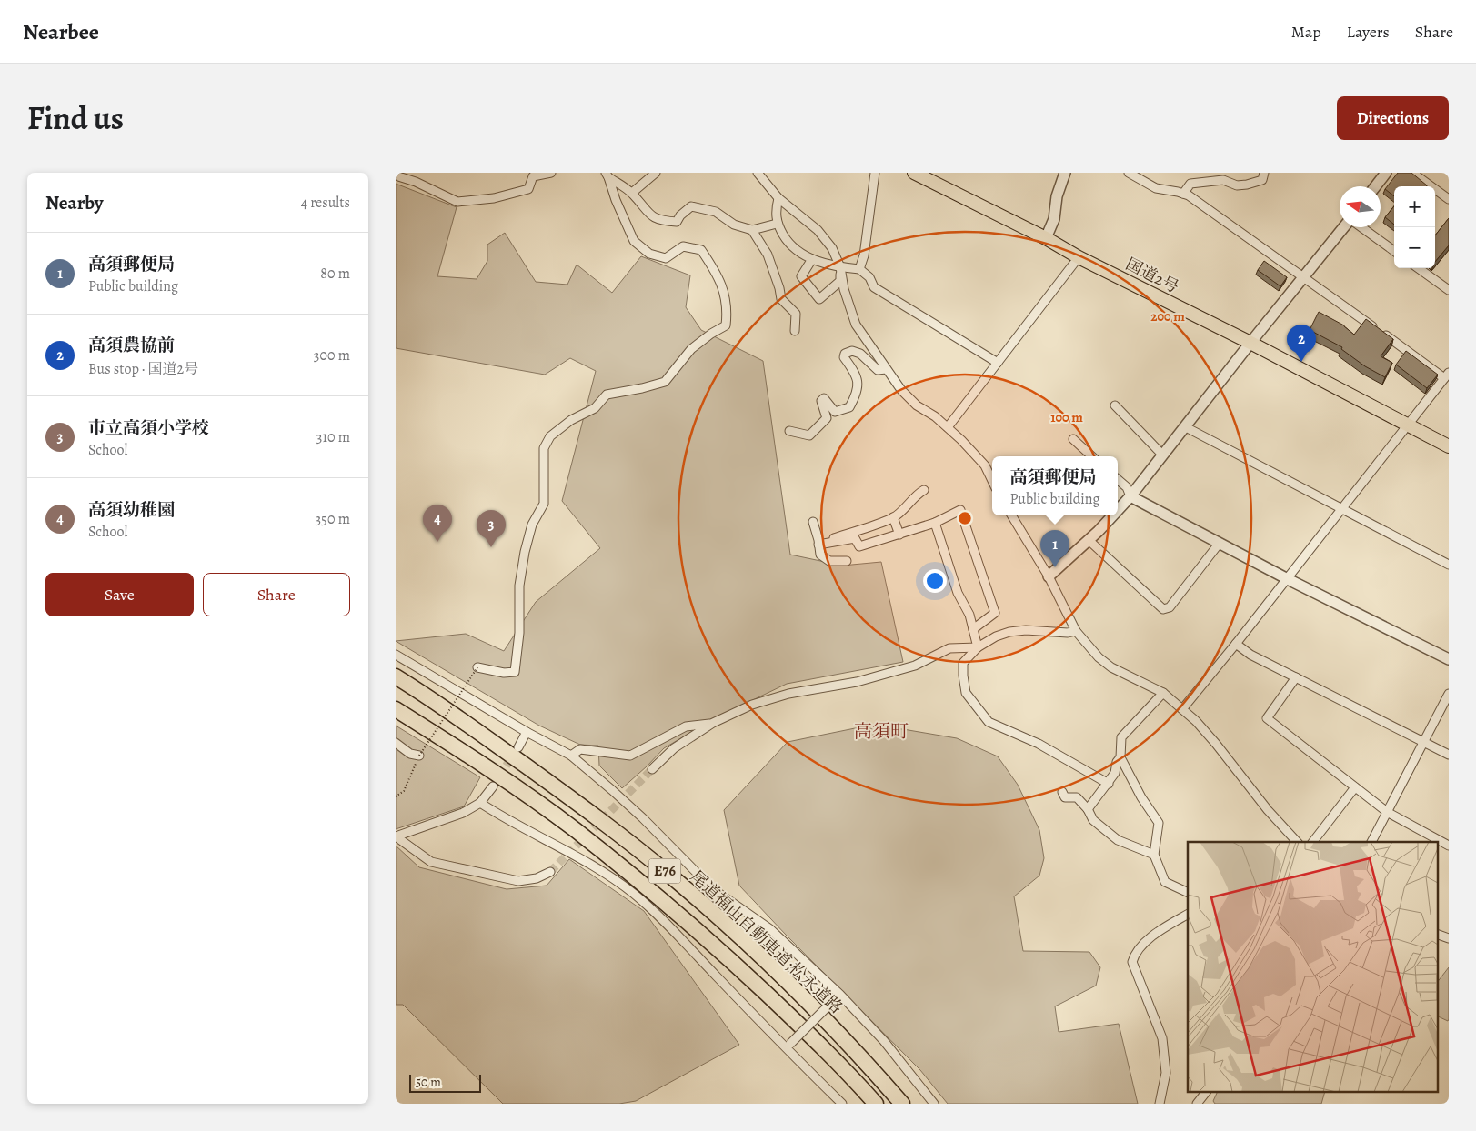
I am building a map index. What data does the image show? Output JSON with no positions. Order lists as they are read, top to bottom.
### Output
{
  "streets": {
    "highway": ["国道2号", "E76", "尾道福山自動車道;松永道路"]
  },
  "districts": ["高須町"],
  "scale_bar": "50 m",
  "north": "left",
  "page": {
    "header": "Nearbee",
    "nav": ["Map", "Layers", "Share"],
    "title": "Find us",
    "buttons": [
      "Directions",
      ["Save", "Share"]
    ],
    "heading": ["Nearby", "4 results"],
    "map_buttons": ["+", "−"],
    "list": [
      {
        "mark": "1",
        "name": "高須郵便局",
        "note": "Public building",
        "value": "80 m"
      },
      {
        "mark": "2",
        "name": "高須農協前",
        "note": "Bus stop · 国道2号",
        "value": "300 m"
      },
      {
        "mark": "3",
        "name": "市立高須小学校",
        "note": "School",
        "value": "310 m"
      },
      {
        "mark": "4",
        "name": "高須幼稚園",
        "note": "School",
        "value": "350 m"
      }
    ],
    "pins": [
      "2",
      "4",
      "3",
      "1"
    ],
    "popup": ["高須郵便局", "Public building"],
    "scale": "50 m"
  },
  "rings": ["200 m", "100 m"]
}
